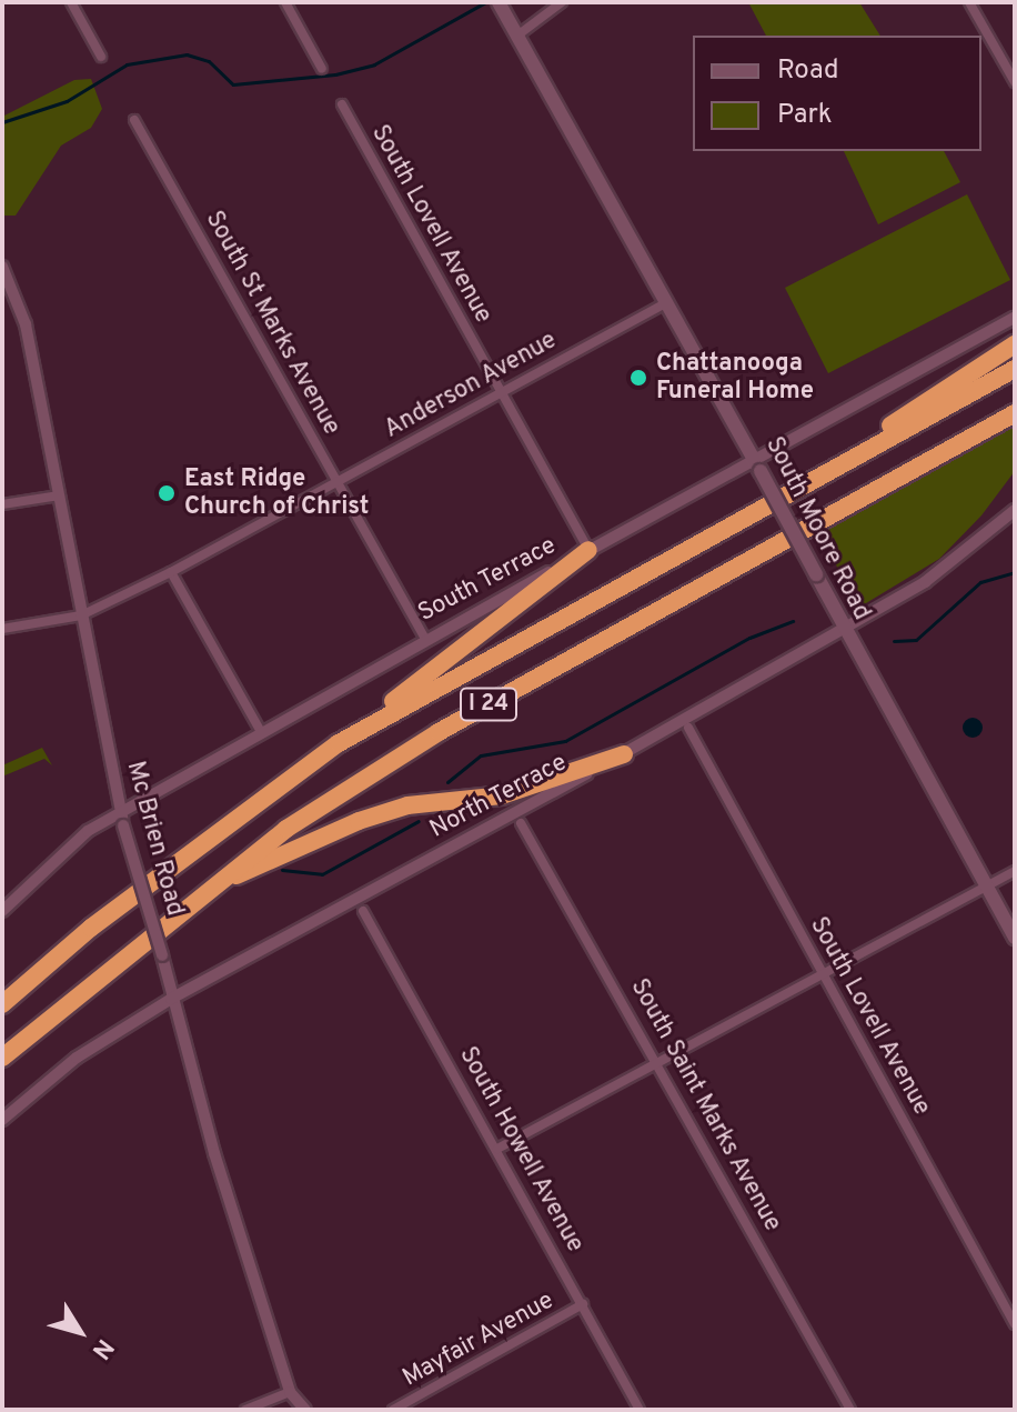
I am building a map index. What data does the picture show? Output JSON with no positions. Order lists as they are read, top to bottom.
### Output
{
  "streets": {
    "highway": ["I 24"],
    "main road": ["South Moore Road"],
    "street": [
      "South Lovell Avenue",
      "South St Marks Avenue",
      "Anderson Avenue",
      "South Terrace",
      "North Terrace",
      "Mc Brien Road",
      "South Saint Marks Avenue",
      "South Howell Avenue",
      "Mayfair Avenue"
    ]
  },
  "crossings": [
    ["South Lovell Avenue", "Anderson Avenue"],
    ["South Lovell Avenue", "South Terrace"],
    ["South St Marks Avenue", "Anderson Avenue"],
    ["South St Marks Avenue", "South Terrace"],
    ["Anderson Avenue", "South Moore Road"],
    ["Anderson Avenue", "Mc Brien Road"],
    ["South Moore Road", "South Terrace"],
    ["South Moore Road", "North Terrace"],
    ["South Terrace", "Mc Brien Road"],
    ["North Terrace", "Mc Brien Road"],
    ["South Howell Avenue", "Mayfair Avenue"]
  ],
  "places": ["Chattanooga Funeral Home", "East Ridge Church of Christ"],
  "legend": ["Road", "Park"],
  "north": "bottom right"
}
